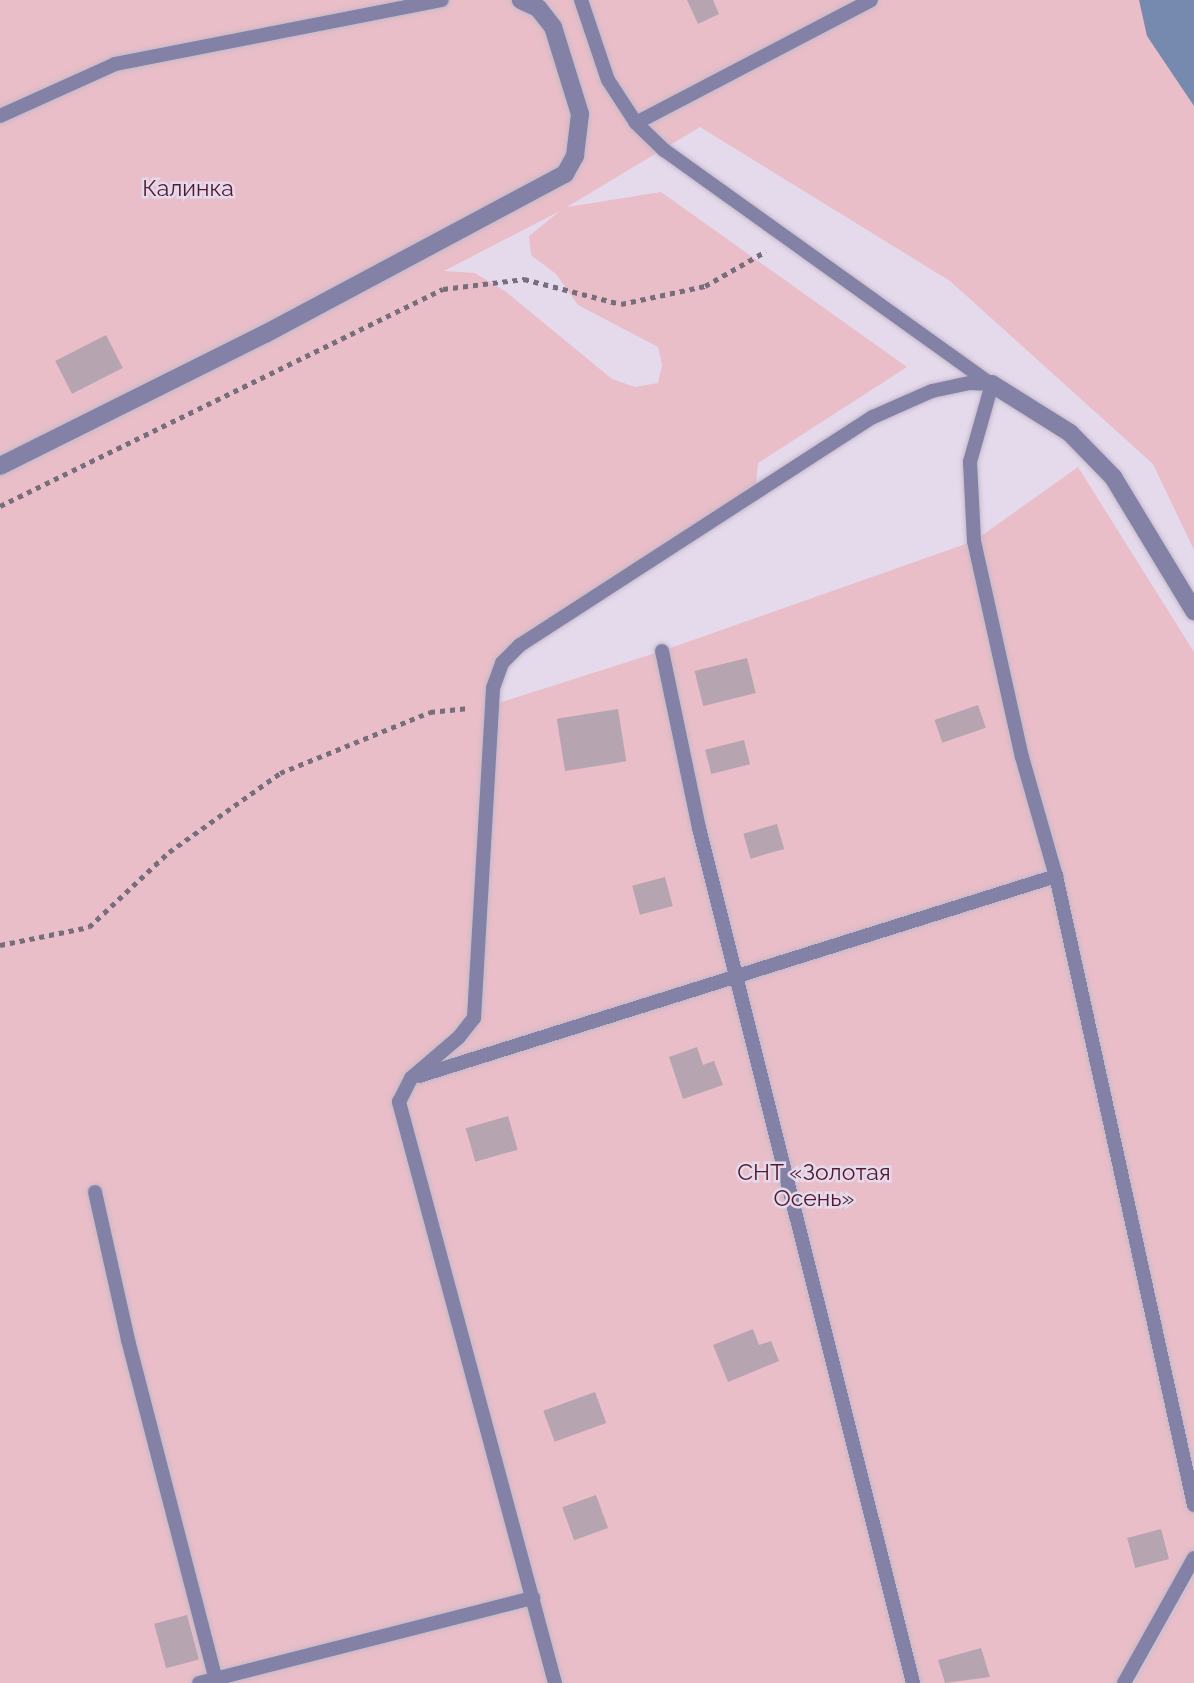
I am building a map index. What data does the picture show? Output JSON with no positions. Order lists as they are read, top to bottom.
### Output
{
  "parks": ["Калинка", "СНТ «Золотая Осень»"]
}
